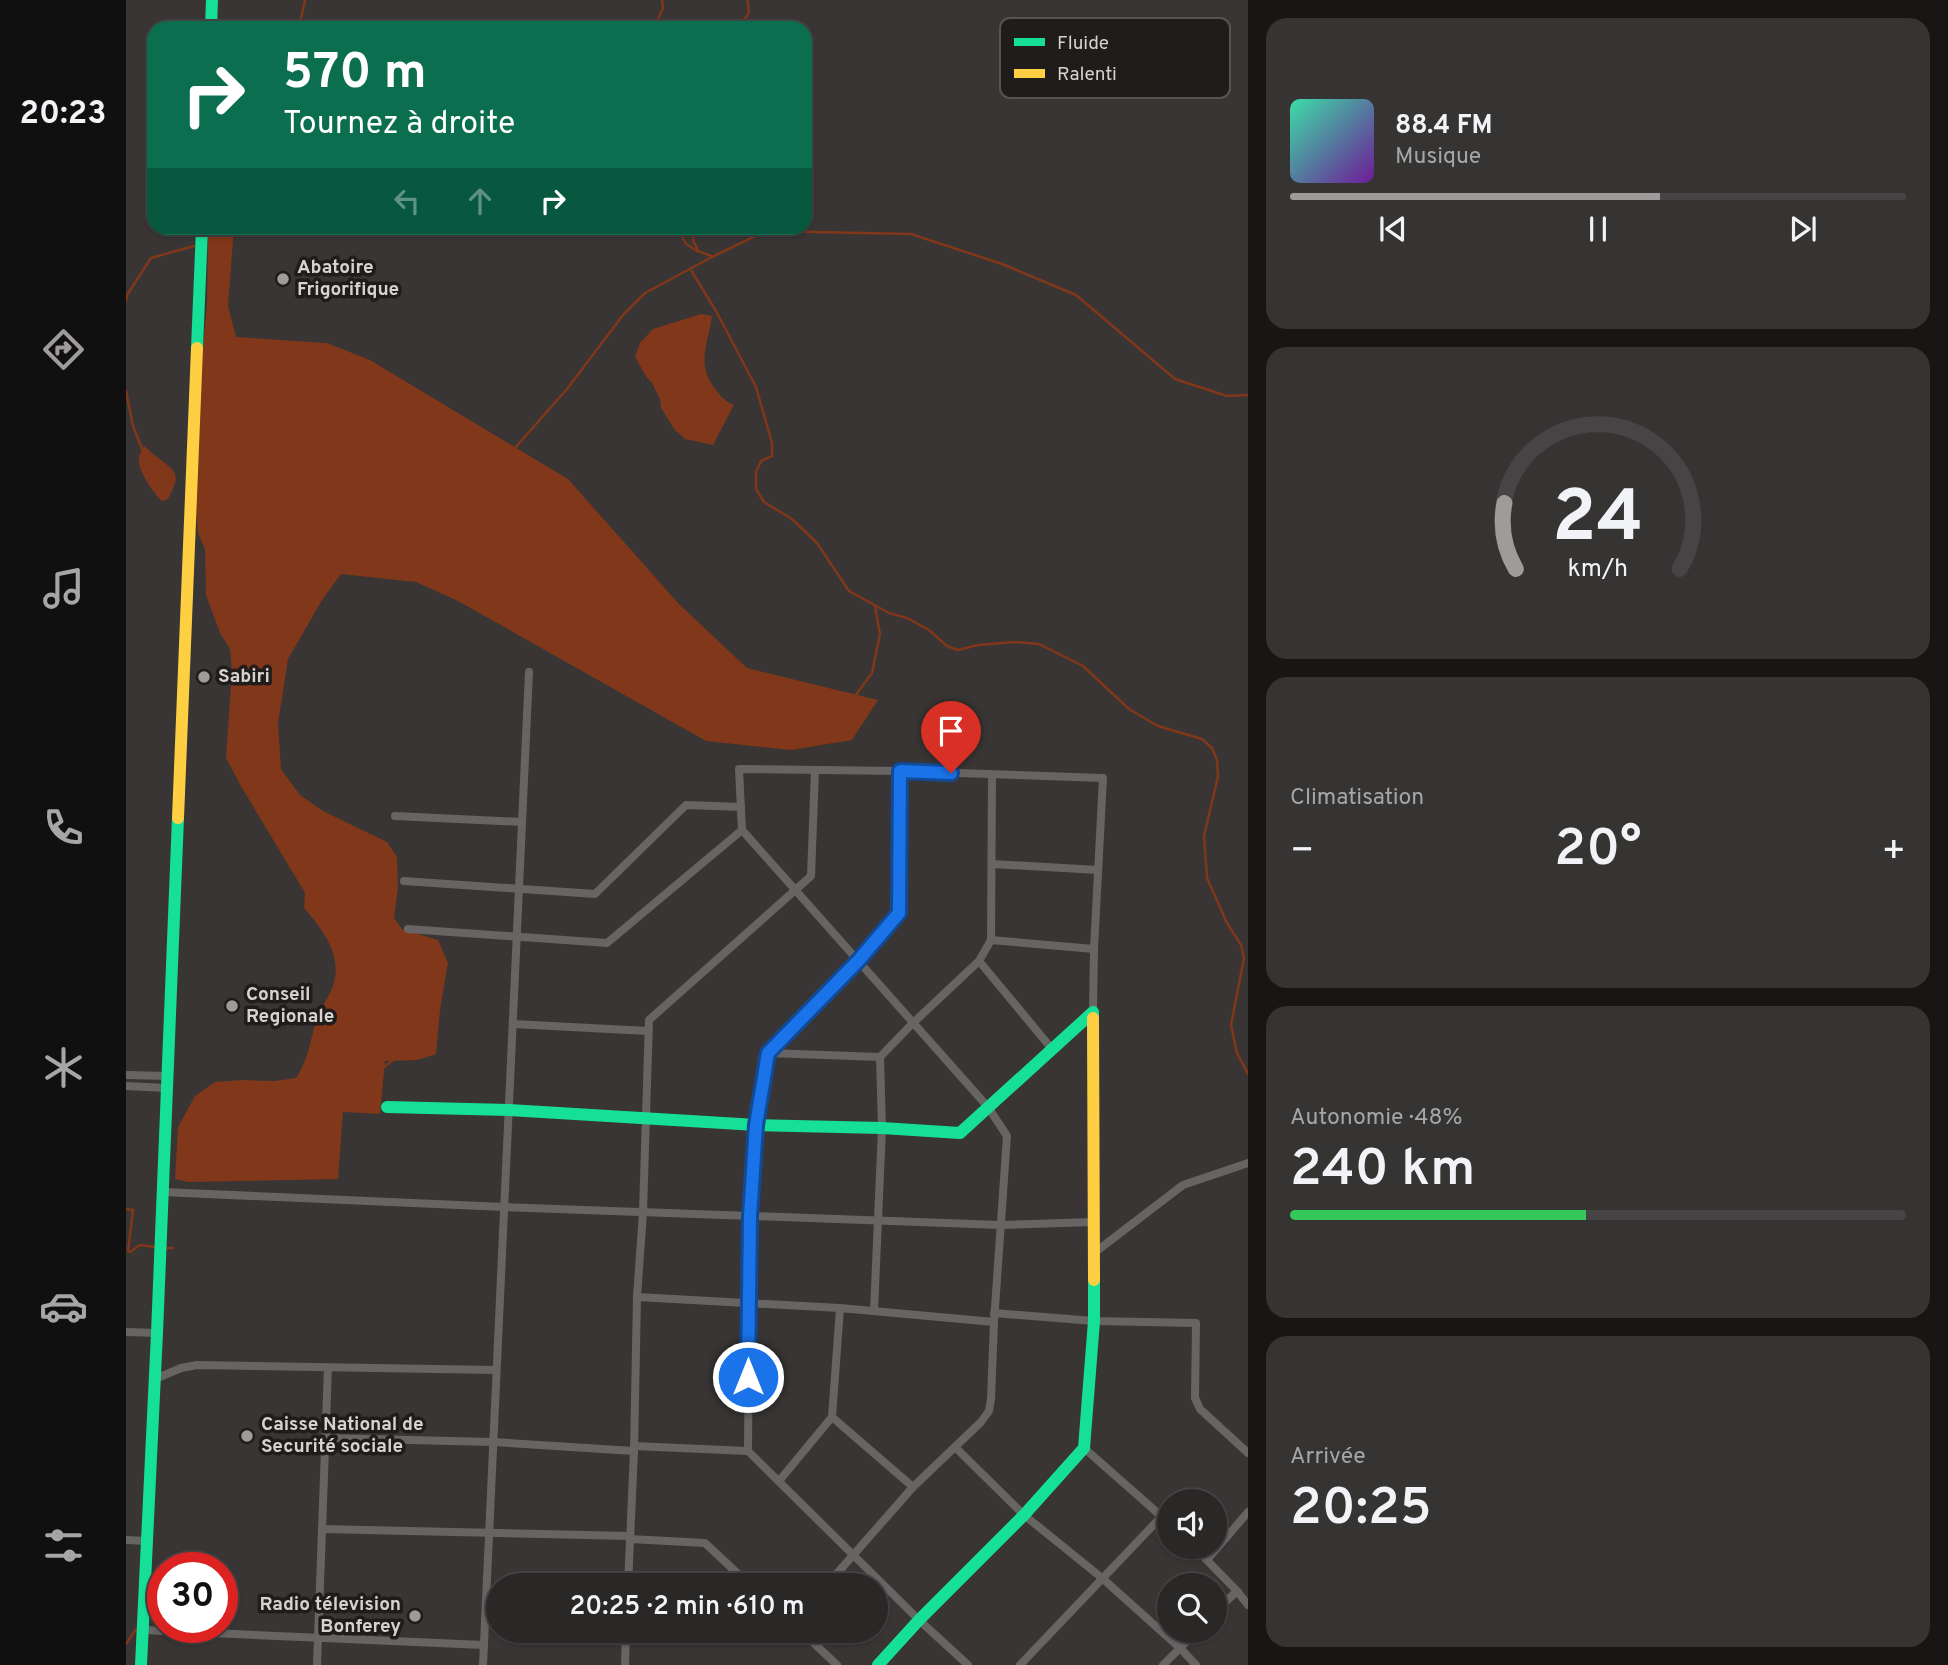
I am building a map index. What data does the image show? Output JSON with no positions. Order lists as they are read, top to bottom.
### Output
{
  "places": [
    "Abatoire Frigorifique",
    "Sabiri",
    "Conseil Regionale",
    "Caisse National de Securité sociale",
    "Radio télevision Bonferey"
  ],
  "legend": ["Fluide", "Ralenti"],
  "page": {
    "tabs": "20:23",
    "turn": ["570 m", "Tournez à droite"],
    "song": ["88.4 FM", "Musique"],
    "tile": [
      "Climatisation",
      ["Autonomie · 48%", "240 km"],
      ["Arrivée", "20:25"]
    ],
    "heat": ["−", "20°", "+"],
    "limit": "30",
    "trip": "20:25 · 2 min · 610 m",
    "gauge": ["24", "km/h"]
  }
}
